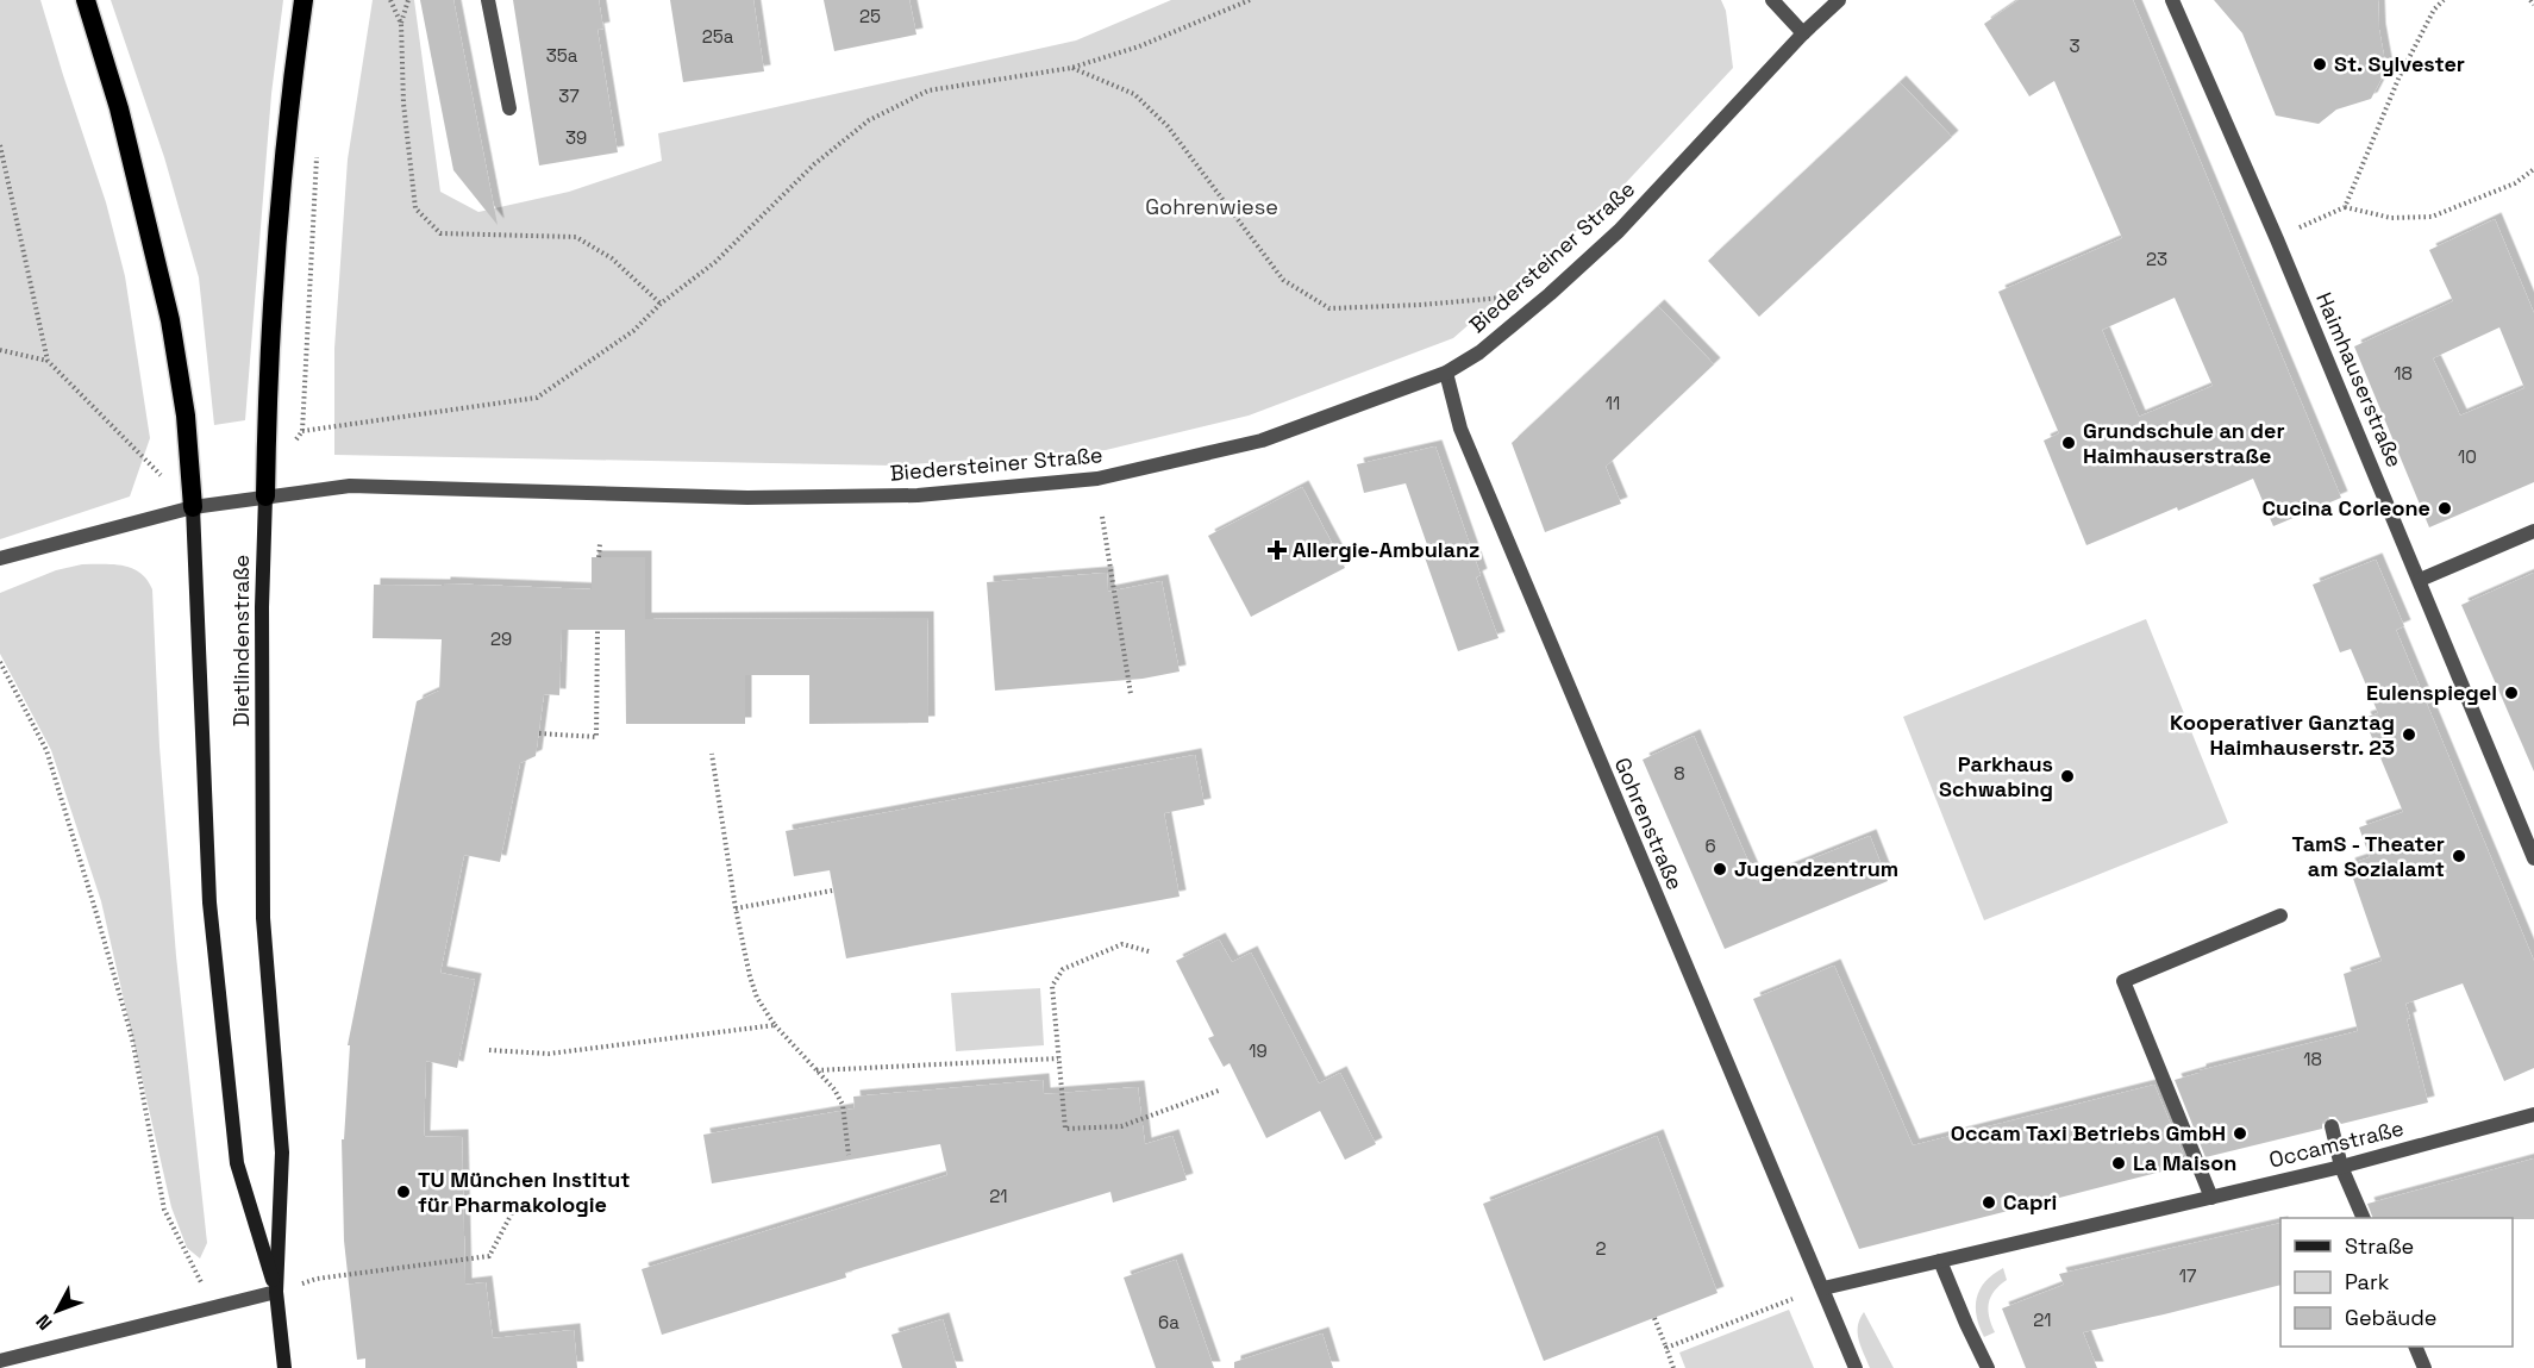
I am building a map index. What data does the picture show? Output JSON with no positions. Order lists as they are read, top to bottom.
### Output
{
  "streets": {
    "main road": ["Dietlindenstraße"],
    "street": [
      "Biedersteiner Straße",
      "Haimhauserstraße",
      "Gohrenstraße",
      "Occamstraße"
    ]
  },
  "crossings": [
    ["Biedersteiner Straße", "Dietlindenstraße"],
    ["Biedersteiner Straße", "Gohrenstraße"],
    ["Gohrenstraße", "Occamstraße"]
  ],
  "parks": ["Gohrenwiese"],
  "places": {
    "other": [
      "St. Sylvester",
      "Grundschule an der Haimhauserstraße",
      "Cucina Corleone",
      "Eulenspiegel",
      "Kooperativer Ganztag Haimhauserstr. 23",
      "Parkhaus Schwabing",
      "TamS - Theater am Sozialamt",
      "Jugendzentrum",
      "Occam Taxi Betriebs GmbH",
      "La Maison",
      "TU München Institut für Pharmakologie",
      "Capri"
    ],
    "health": ["Allergie-Ambulanz"]
  },
  "house_numbers": [
    "25",
    "25a",
    "3",
    "35a",
    "37",
    "39",
    "23",
    "18",
    "11",
    "10",
    "29",
    "8",
    "6",
    "19",
    "18",
    "21",
    "2",
    "17",
    "21",
    "6a"
  ],
  "legend": ["Straße", "Park", "Gebäude"],
  "north": "bottom left"
}
